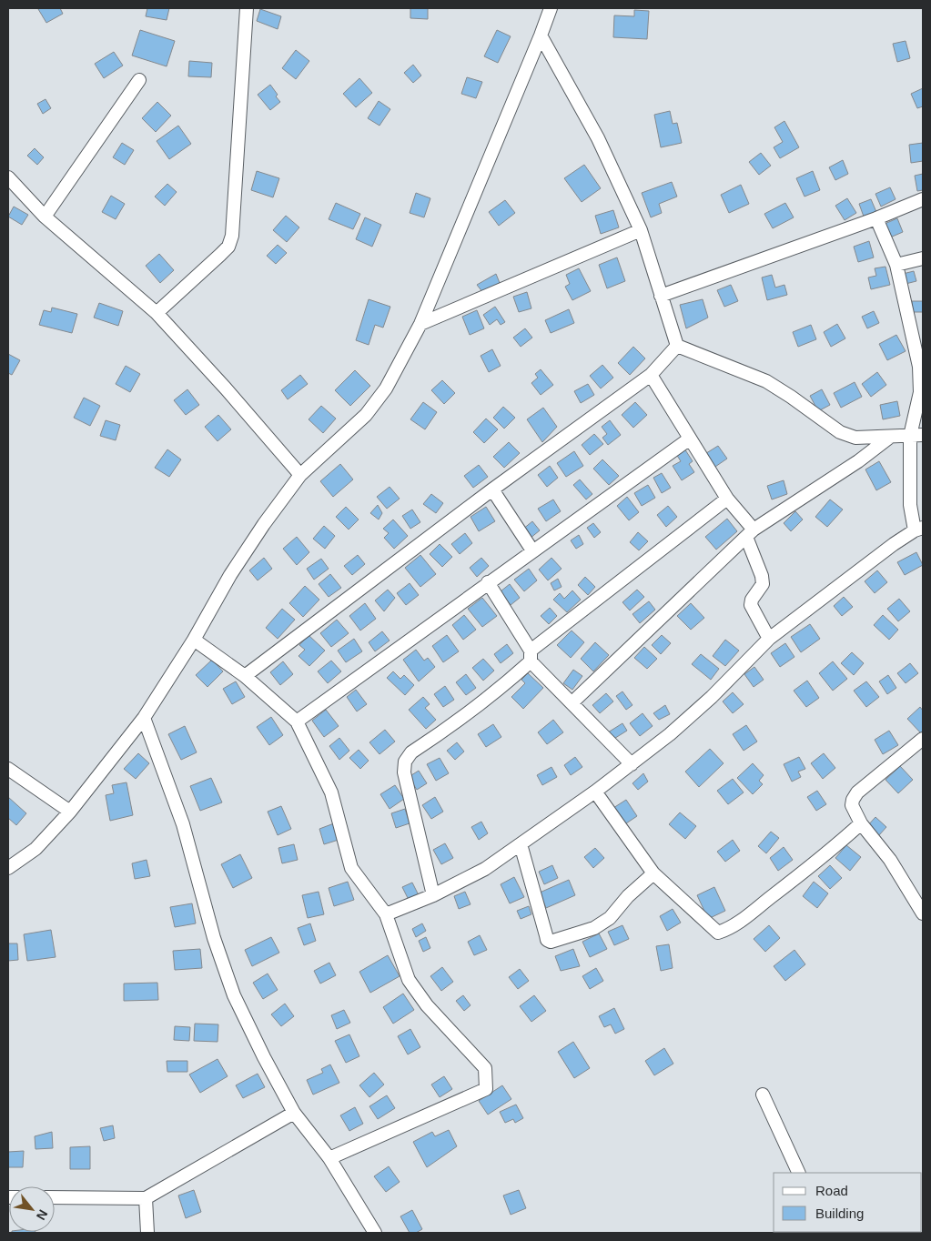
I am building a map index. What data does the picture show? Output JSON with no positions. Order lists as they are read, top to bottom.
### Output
{
  "legend": ["Road", "Building"],
  "north": "bottom right"
}
